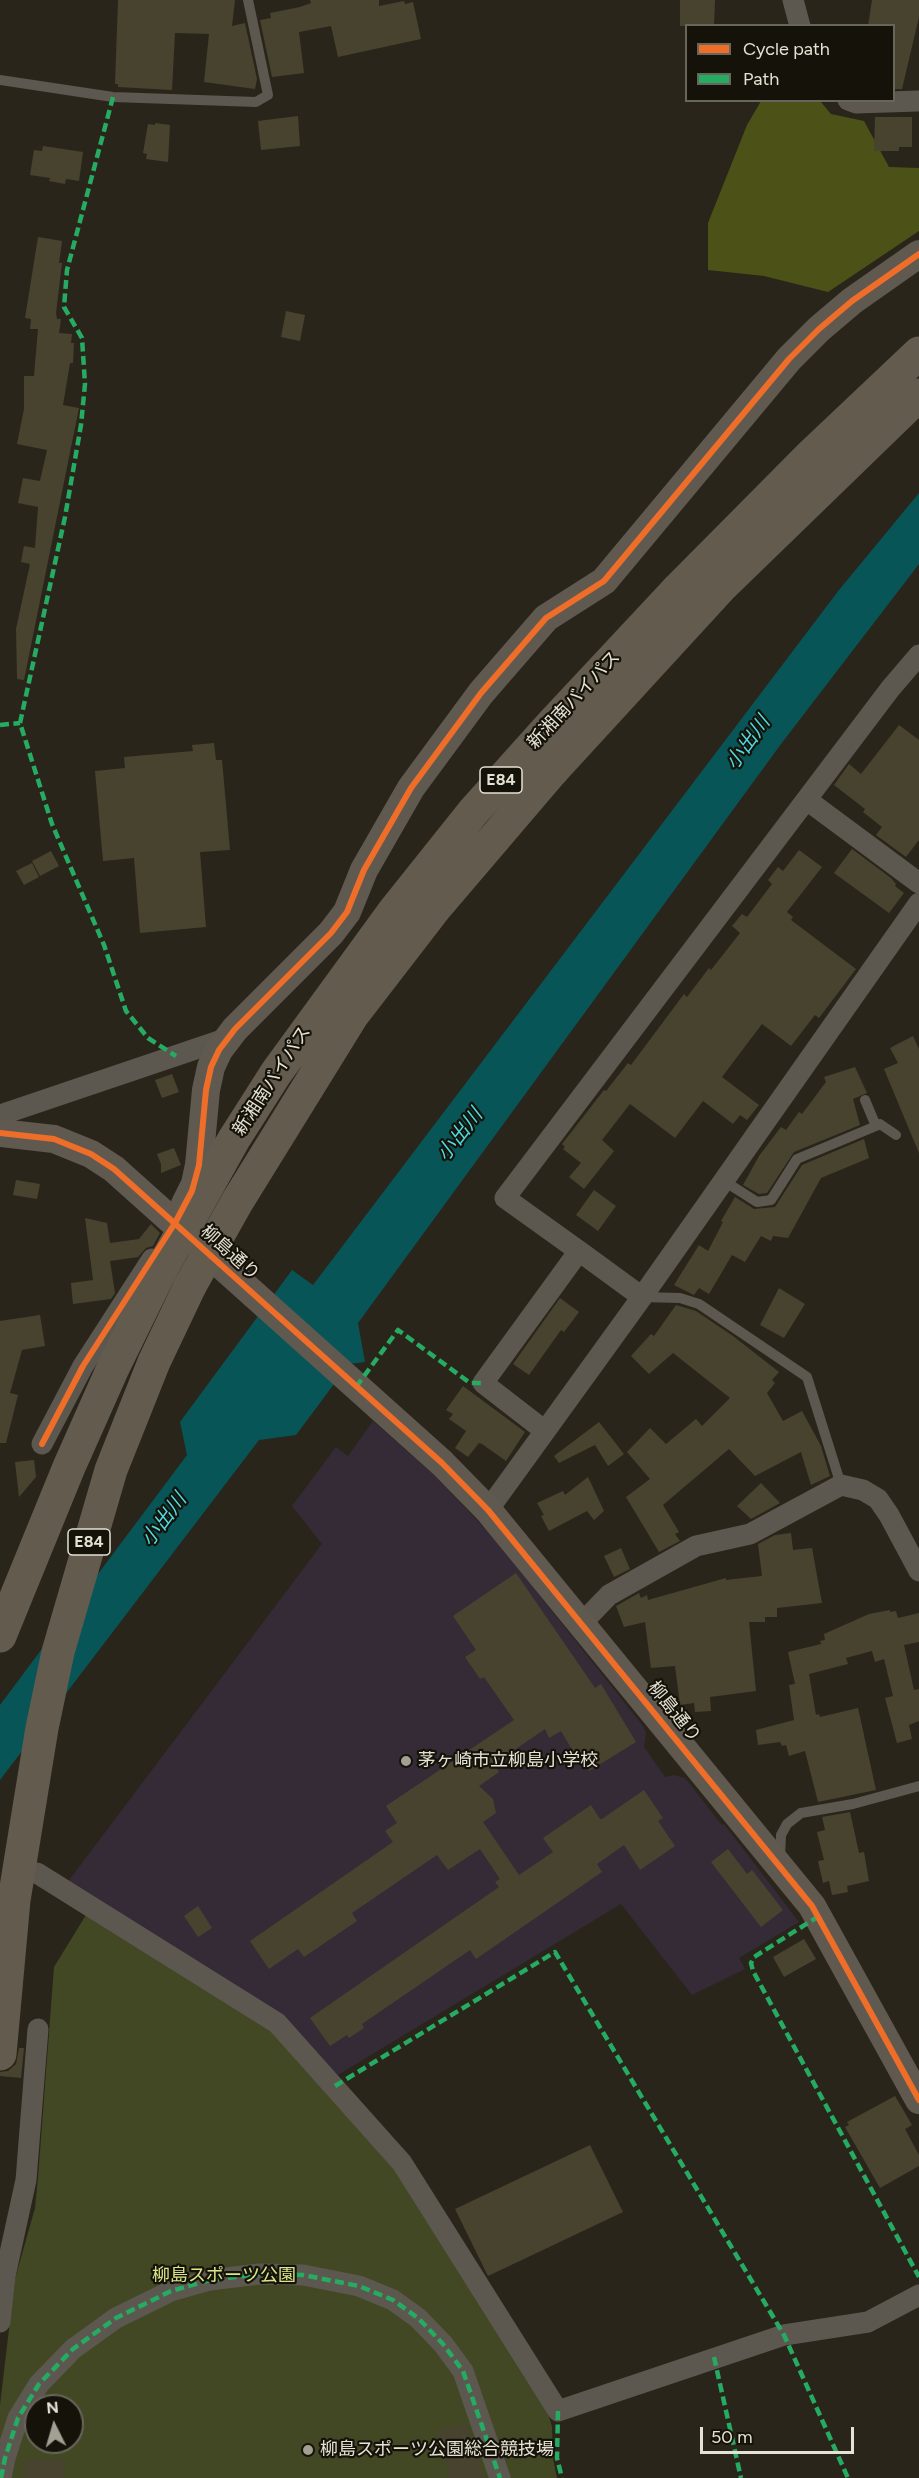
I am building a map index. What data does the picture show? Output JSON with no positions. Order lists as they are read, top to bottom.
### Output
{
  "streets": {
    "highway": ["新湘南バイパス", "E84"],
    "street": ["柳島通り"]
  },
  "water": ["小出川"],
  "parks": ["柳島スポーツ公園"],
  "places": ["茅ヶ崎市立柳島小学校", "柳島スポーツ公園総合競技場"],
  "legend": ["Cycle path", "Path"],
  "scale_bar": "50 m",
  "north": "top"
}
